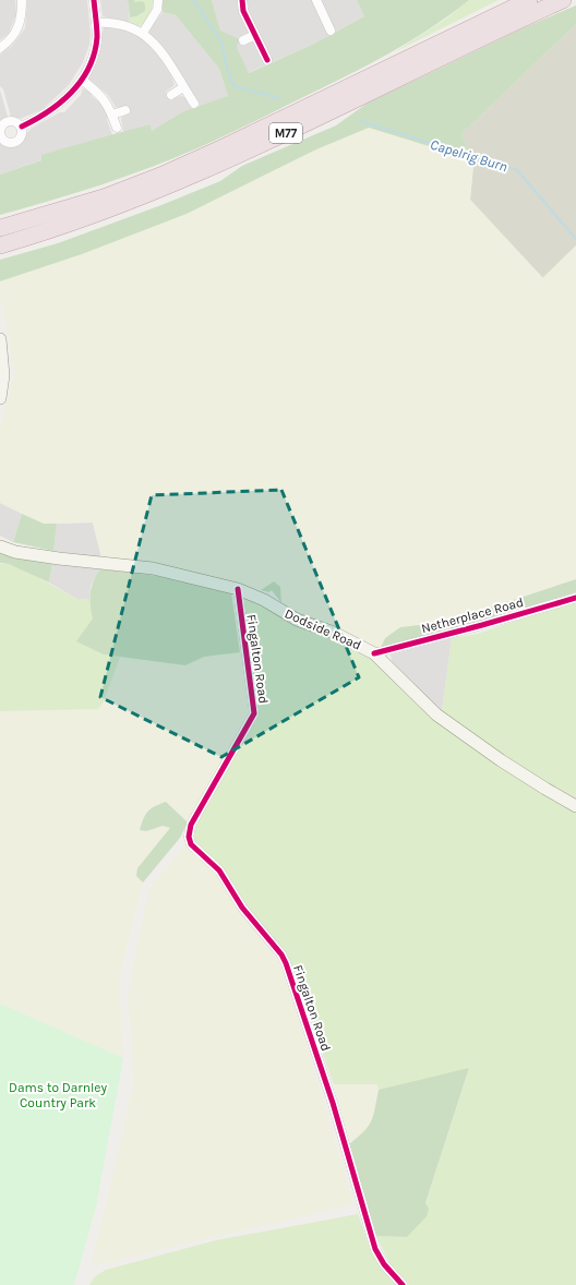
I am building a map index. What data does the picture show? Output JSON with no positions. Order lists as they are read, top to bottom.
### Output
{
  "streets": {
    "highway": ["M77"],
    "main road": ["Dodside Road"],
    "street": ["Netherplace Road", "Fingalton Road"]
  },
  "crossings": [
    ["Netherplace Road", "Dodside Road"],
    ["Dodside Road", "Fingalton Road"]
  ],
  "water": ["Capelrig Burn"],
  "parks": ["Dams to Darnley Country Park"]
}
